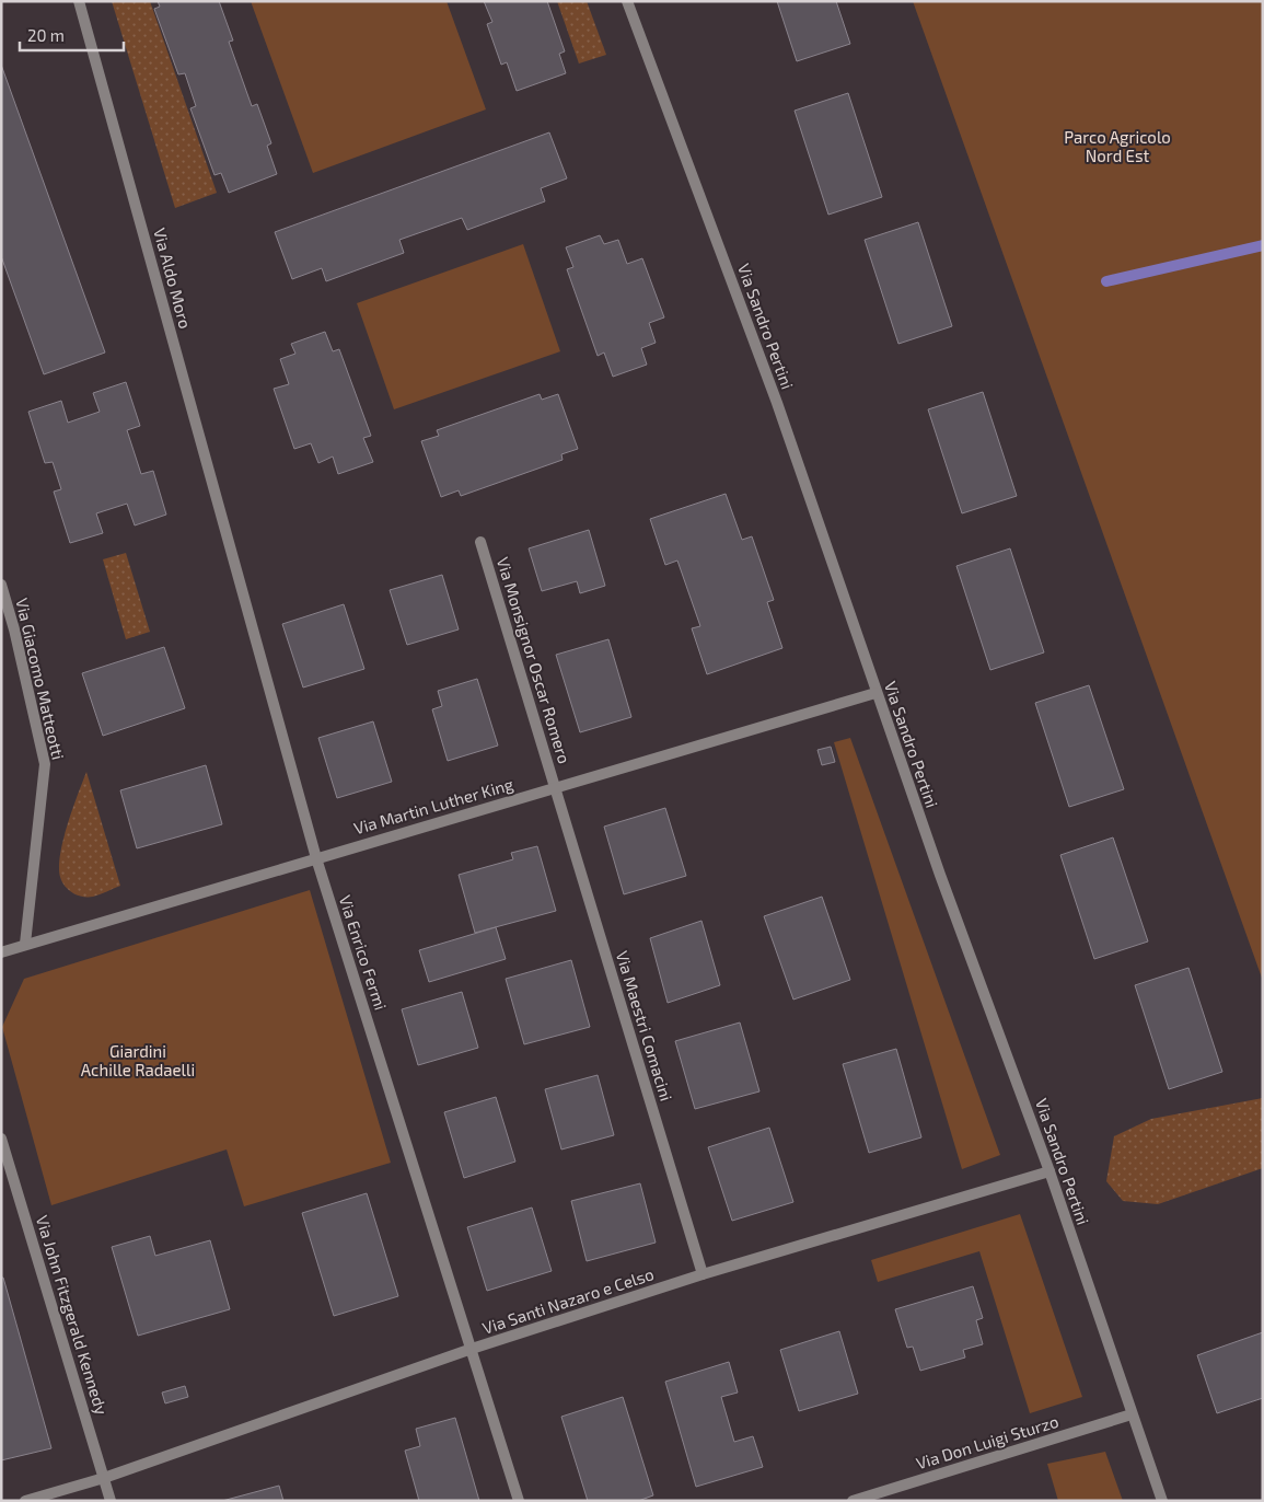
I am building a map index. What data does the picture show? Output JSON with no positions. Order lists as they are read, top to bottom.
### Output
{
  "streets": {
    "street": [
      "Via Aldo Moro",
      "Via Sandro Pertini",
      "Via Monsignor Oscar Romero",
      "Via Giacomo Matteotti",
      "Via Martin Luther King",
      "Via Enrico Fermi",
      "Via Maestri Comacini",
      "Via Santi Nazaro e Celso",
      "Via John Fitzgerald Kennedy",
      "Via Don Luigi Sturzo"
    ]
  },
  "crossings": [
    ["Via Aldo Moro", "Via Enrico Fermi"],
    ["Via Sandro Pertini", "Via Martin Luther King"],
    ["Via Sandro Pertini", "Via Santi Nazaro e Celso"],
    ["Via Sandro Pertini", "Via Don Luigi Sturzo"],
    ["Via Monsignor Oscar Romero", "Via Martin Luther King"],
    ["Via Monsignor Oscar Romero", "Via Maestri Comacini"],
    ["Via Giacomo Matteotti", "Via Martin Luther King"],
    ["Via Martin Luther King", "Via Enrico Fermi"],
    ["Via Martin Luther King", "Via Maestri Comacini"],
    ["Via Enrico Fermi", "Via Santi Nazaro e Celso"],
    ["Via Maestri Comacini", "Via Santi Nazaro e Celso"],
    ["Via Santi Nazaro e Celso", "Via John Fitzgerald Kennedy"]
  ],
  "parks": ["Parco Agricolo Nord Est", "Giardini Achille Radaelli"],
  "scale_bar": "20 m"
}
